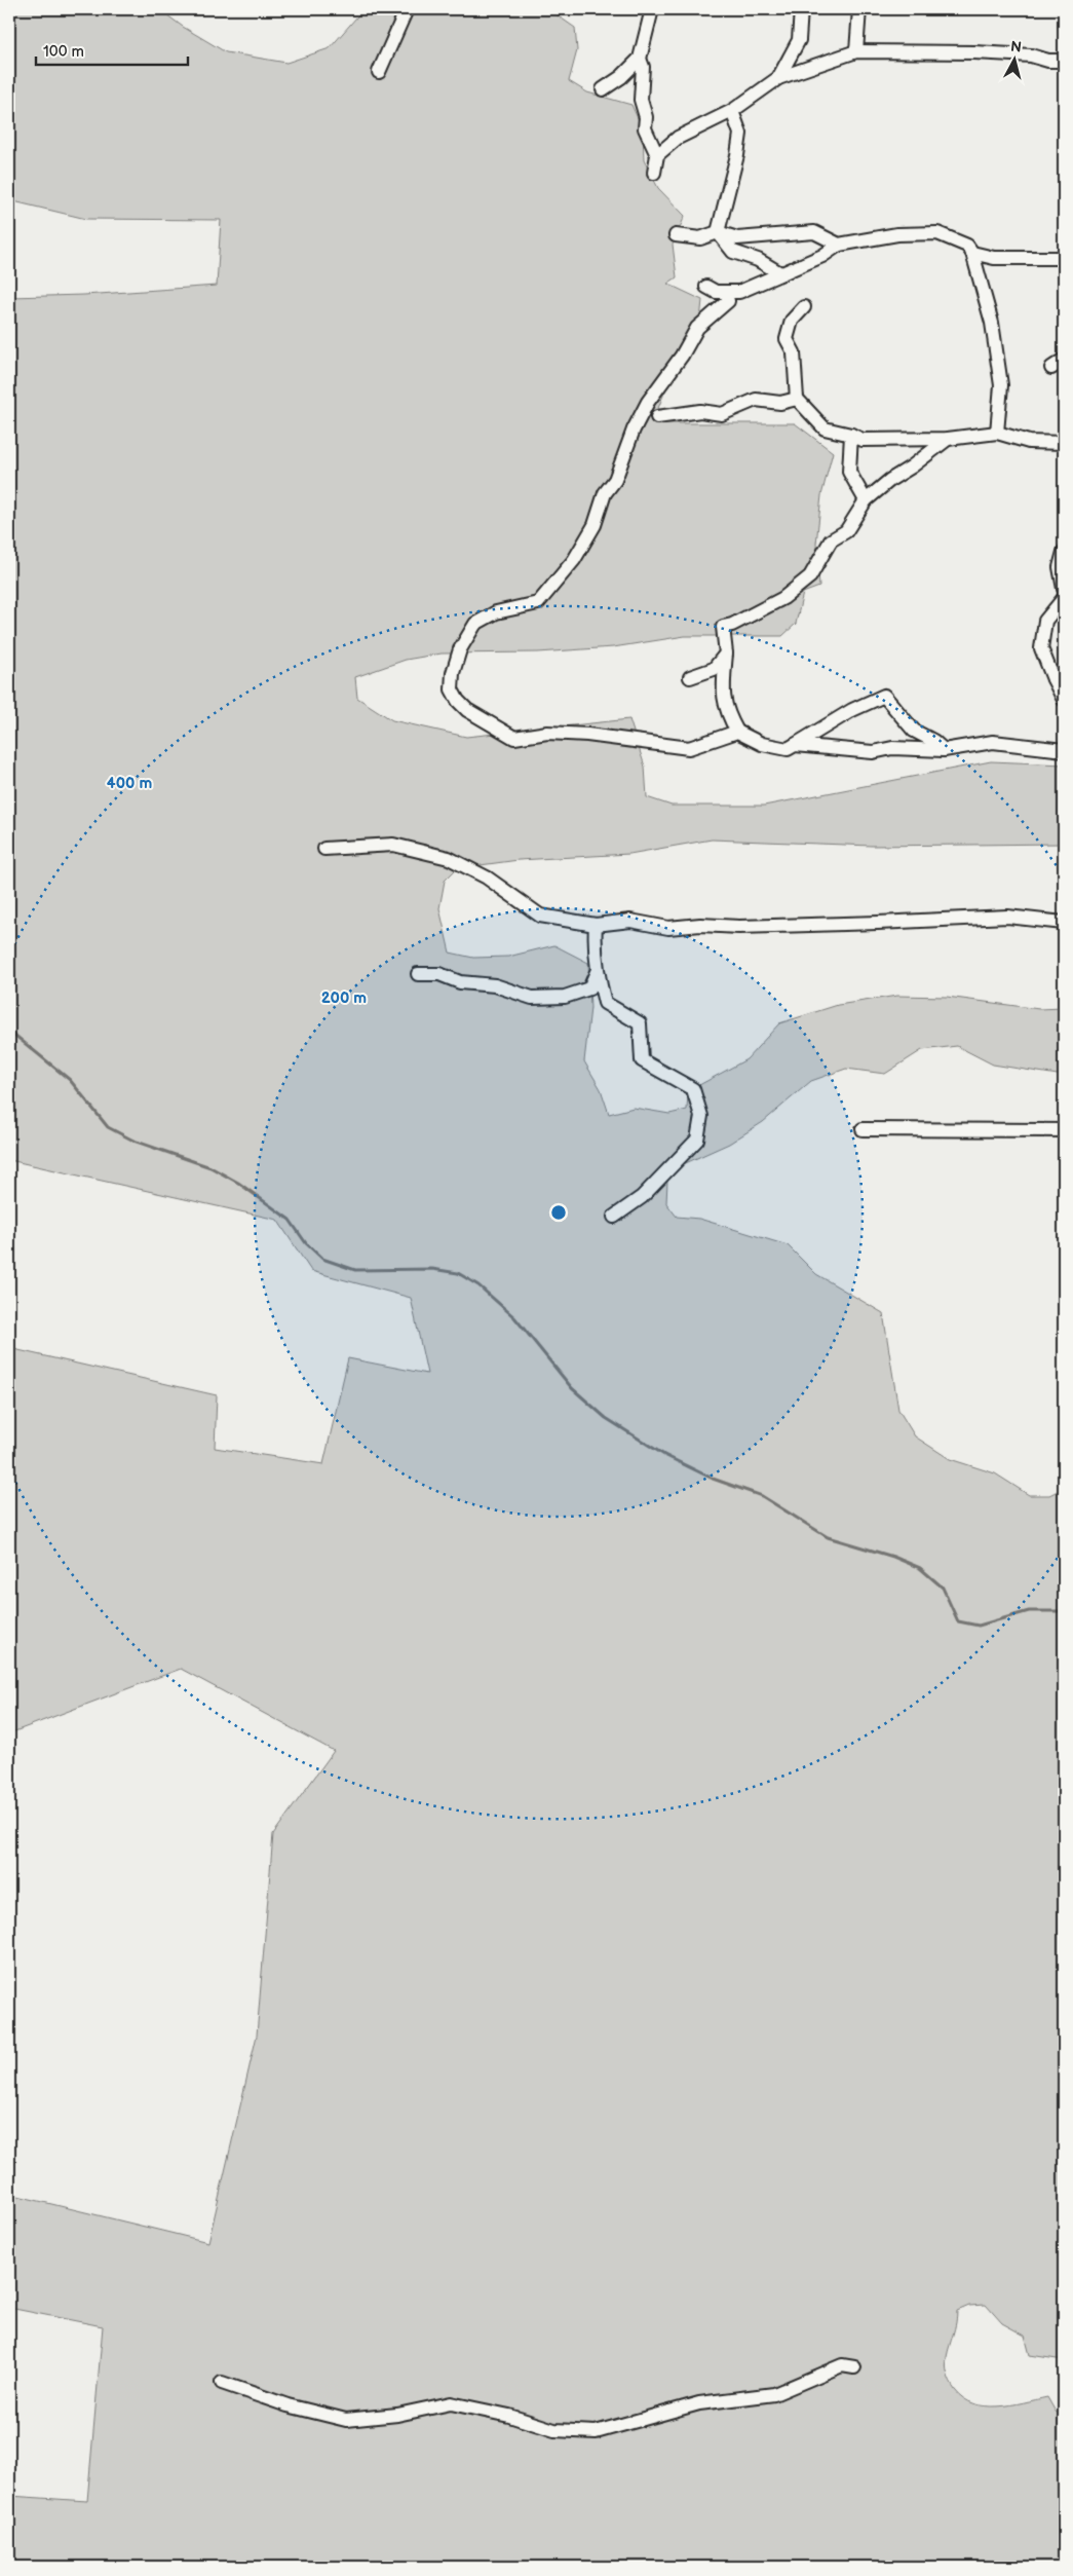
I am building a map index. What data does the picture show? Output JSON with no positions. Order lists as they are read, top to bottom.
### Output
{
  "scale_bar": "100 m",
  "north": "top",
  "rings": ["400 m", "200 m"]
}
